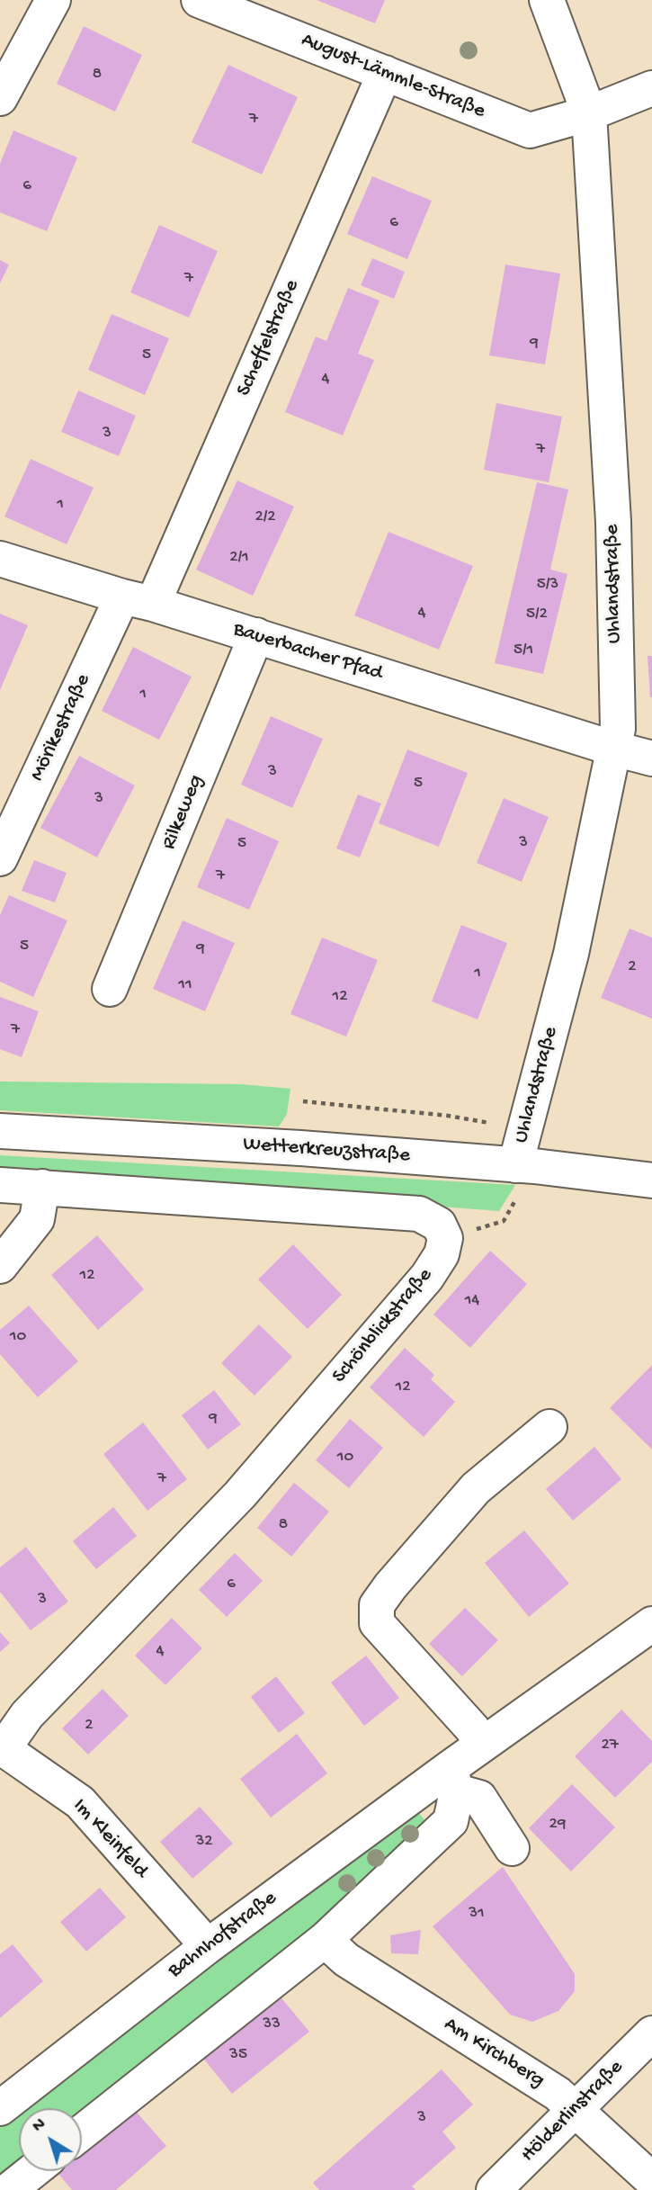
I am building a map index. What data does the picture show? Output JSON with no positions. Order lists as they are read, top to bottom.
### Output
{
  "streets": {
    "street": [
      "August-Lämmle-Straße",
      "Scheffelstraße",
      "Uhlandstraße",
      "Bauerbacher Pfad",
      "Mörikestraße",
      "Rilkeweg",
      "Wetterkreuzstraße",
      "Schönblickstraße",
      "Im Kleinfeld",
      "Bahnhofstraße",
      "Am Kirchberg",
      "Hölderlinstraße"
    ]
  },
  "crossings": [
    ["August-Lämmle-Straße", "Scheffelstraße"],
    ["August-Lämmle-Straße", "Uhlandstraße"],
    ["Scheffelstraße", "Bauerbacher Pfad"],
    ["Scheffelstraße", "Mörikestraße"],
    ["Uhlandstraße", "Bauerbacher Pfad"],
    ["Uhlandstraße", "Wetterkreuzstraße"],
    ["Bauerbacher Pfad", "Mörikestraße"],
    ["Bauerbacher Pfad", "Rilkeweg"],
    ["Schönblickstraße", "Im Kleinfeld"],
    ["Im Kleinfeld", "Bahnhofstraße"],
    ["Am Kirchberg", "Hölderlinstraße"]
  ],
  "house_numbers": [
    "8",
    "7",
    "6",
    "6",
    "7",
    "9",
    "5",
    "4",
    "3",
    "7",
    "1",
    "2/2",
    "2/1",
    "5/3",
    "4",
    "5/2",
    "5/1",
    "1",
    "3",
    "5",
    "3",
    "3",
    "5",
    "7",
    "5",
    "9",
    "2",
    "1",
    "11",
    "12",
    "7",
    "12",
    "14",
    "10",
    "12",
    "9",
    "10",
    "7",
    "8",
    "6",
    "3",
    "4",
    "2",
    "27",
    "29",
    "32",
    "31",
    "33",
    "35",
    "3"
  ],
  "north": "top left"
}
